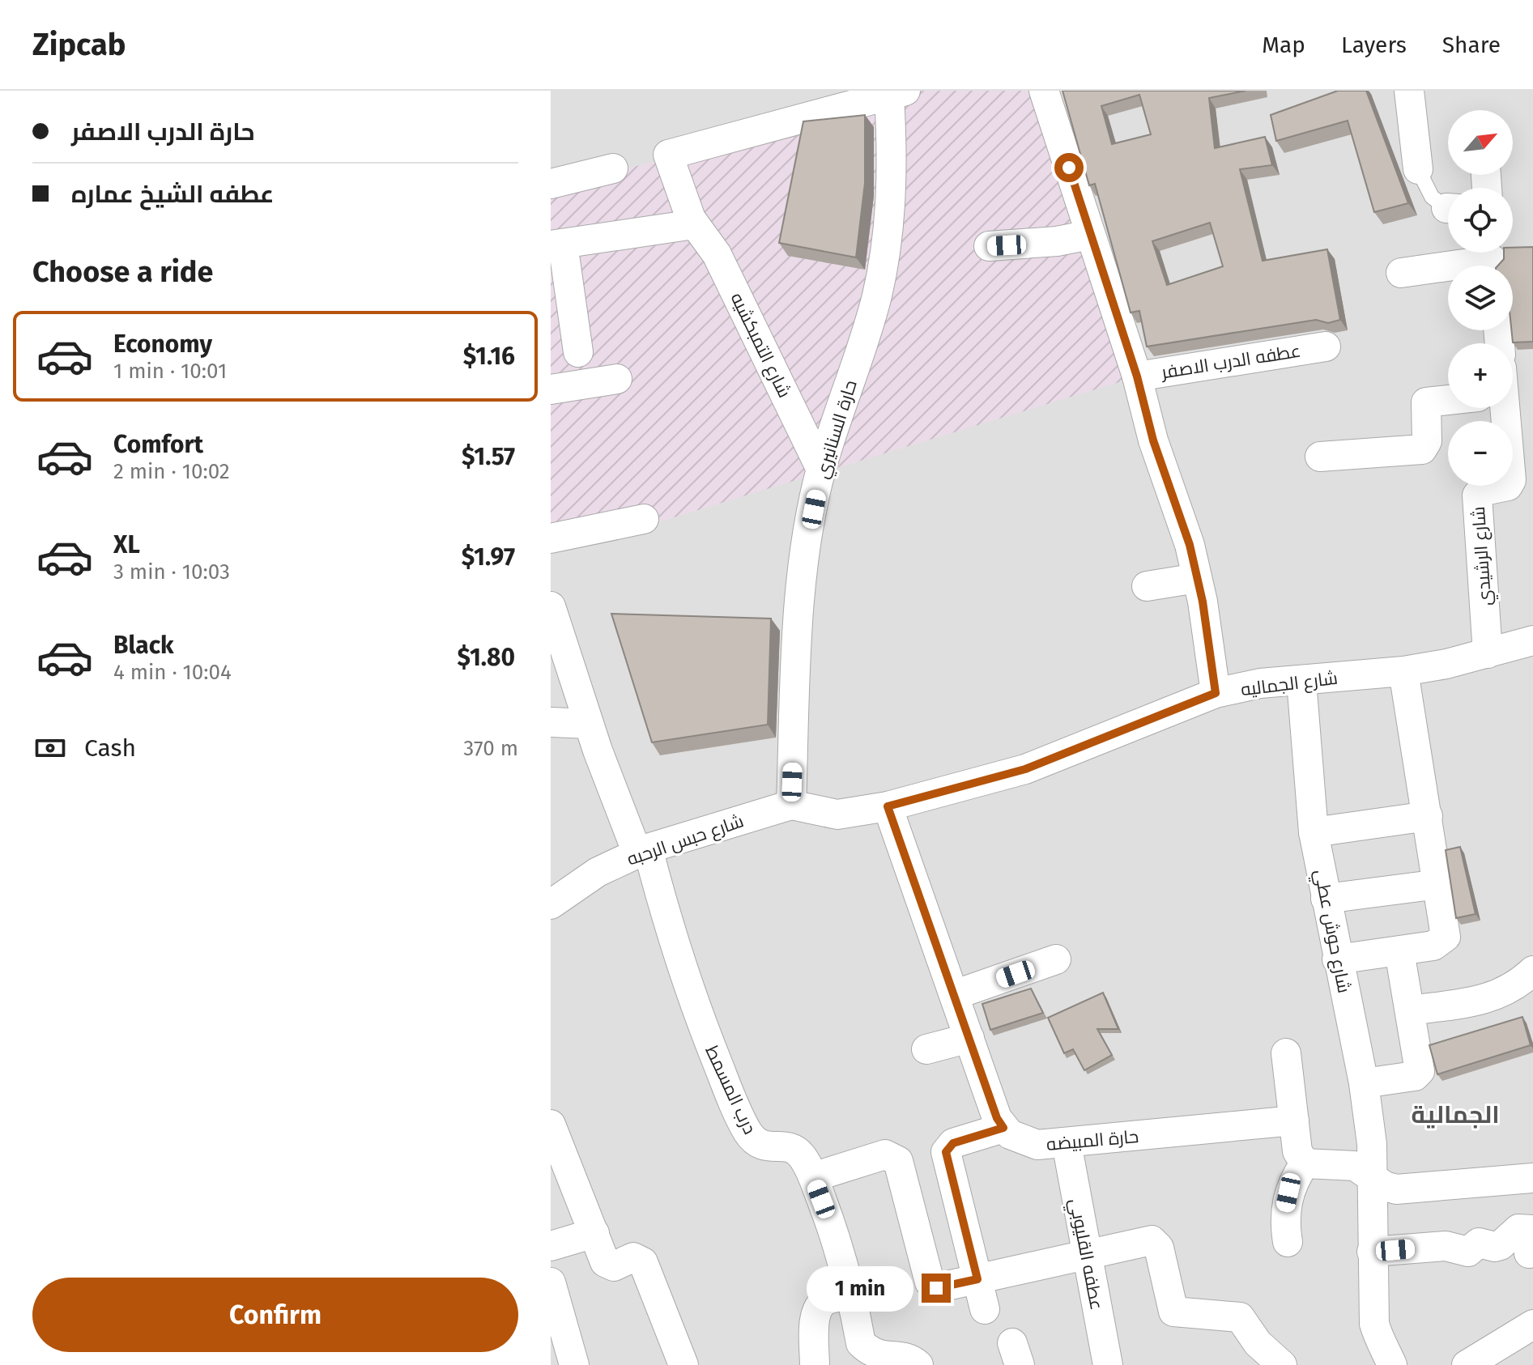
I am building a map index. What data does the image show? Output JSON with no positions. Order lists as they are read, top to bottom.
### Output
{
  "streets": {
    "street": [
      "شارع التمبكشيه",
      "عطفه الدرب الاصفر",
      "حارة السنانيري",
      "شارع الرشيدي",
      "شارع الجماليه",
      "شارع حبس الرحبه",
      "شارع حوش عطي",
      "درب المسمط",
      "حارة المبيضه",
      "عطفه القليوبي"
    ]
  },
  "crossings": [
    ["شارع التمبكشيه", "حارة السنانيري"],
    ["حارة السنانيري", "شارع الجماليه"],
    ["حارة السنانيري", "شارع حبس الرحبه"],
    ["شارع الرشيدي", "شارع الجماليه"],
    ["شارع الجماليه", "شارع حبس الرحبه"],
    ["شارع الجماليه", "شارع حوش عطي"],
    ["شارع حبس الرحبه", "درب المسمط"],
    ["حارة المبيضه", "عطفه القليوبي"]
  ],
  "districts": ["الجمالية"],
  "north": "top right",
  "page": {
    "header": "Zipcab",
    "nav": ["Map", "Layers", "Share"],
    "banner": ["حارة الدرب الاصفر", "عطفه الشيخ عماره"],
    "map_buttons": ["+", "−"],
    "heading": "Choose a ride",
    "list": [
      {
        "name": "Economy",
        "note": "1 min · 10:01",
        "value": "$1.16"
      },
      {
        "name": "Comfort",
        "note": "2 min · 10:02",
        "value": "$1.57"
      },
      {
        "name": "XL",
        "note": "3 min · 10:03",
        "value": "$1.97"
      },
      {
        "name": "Black",
        "note": "4 min · 10:04",
        "value": "$1.80"
      }
    ],
    "pay": ["Cash", "370 m"],
    "buttons": "Confirm",
    "bubble": "1 min"
  }
}
